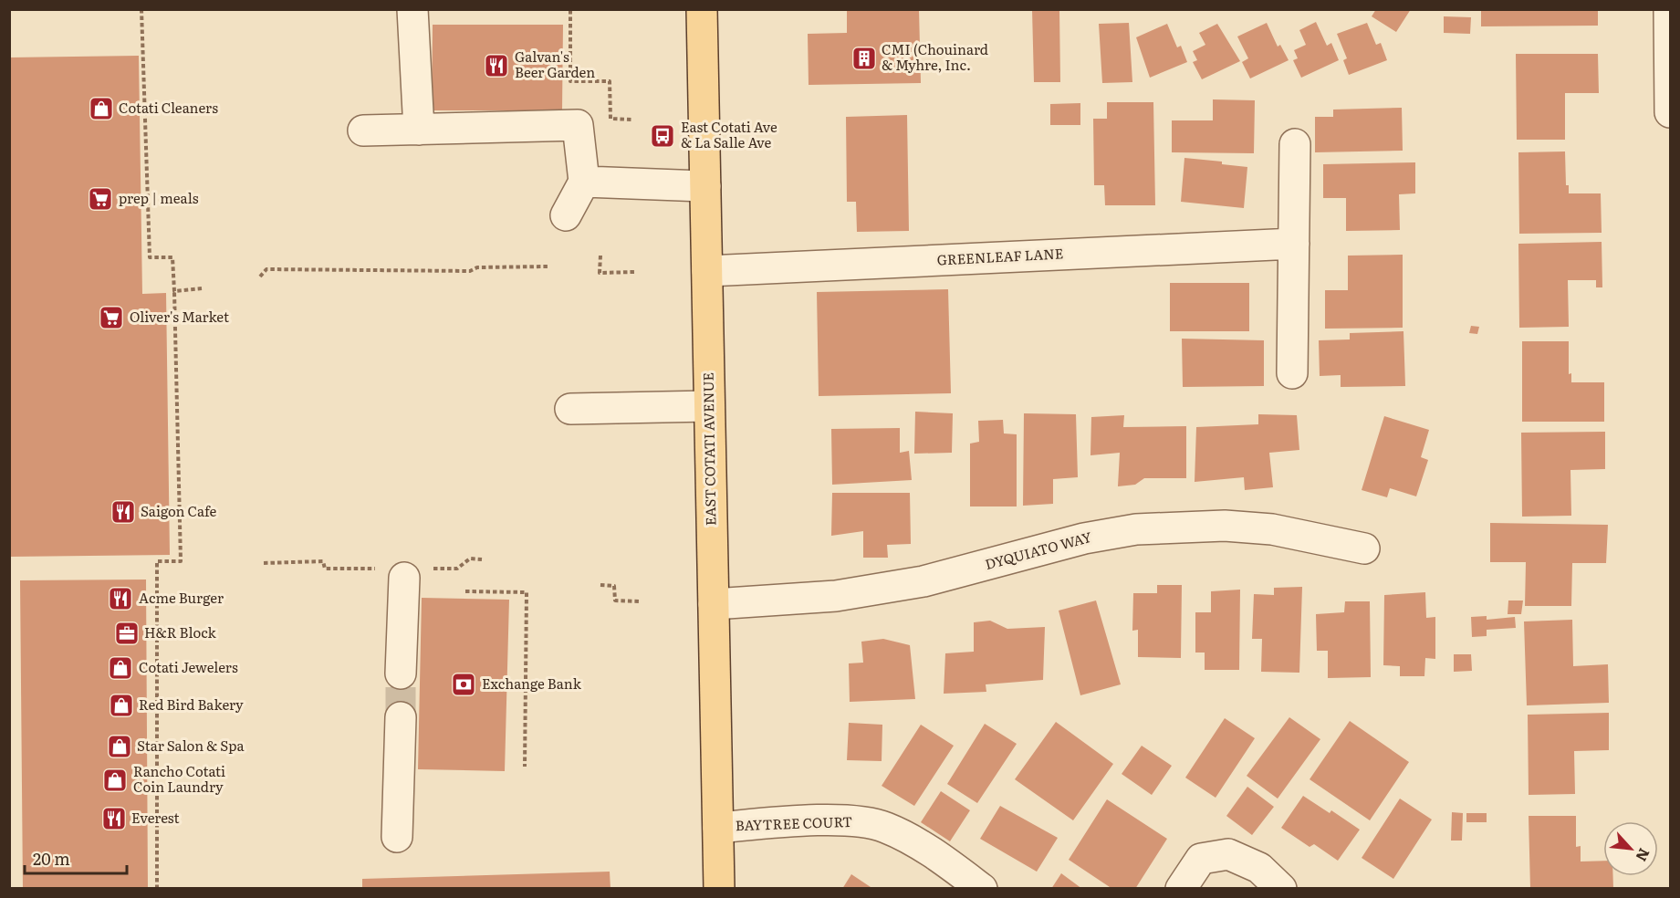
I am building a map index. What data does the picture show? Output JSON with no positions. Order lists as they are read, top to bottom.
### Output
{
  "streets": {
    "main road": ["EAST COTATI AVENUE"],
    "street": ["GREENLEAF LANE", "DYQUIATO WAY", "BAYTREE COURT"]
  },
  "crossings": [
    ["GREENLEAF LANE", "EAST COTATI AVENUE"],
    ["EAST COTATI AVENUE", "DYQUIATO WAY"],
    ["EAST COTATI AVENUE", "BAYTREE COURT"]
  ],
  "places": {
    "building": ["CMI (Chouinard & Myhre, Inc."],
    "restaurant": [
      "Galvan's Beer Garden",
      "Saigon Cafe",
      "Acme Burger",
      "Everest"
    ],
    "shop": [
      "Cotati Cleaners",
      "Cotati Jewelers",
      "Red Bird Bakery",
      "Star Salon & Spa",
      "Rancho Cotati Coin Laundry"
    ],
    "bus stop": ["East Cotati Ave & La Salle Ave"],
    "supermarket": ["prep | meals", "Oliver's Market"],
    "office": ["H&R Block"],
    "bank": ["Exchange Bank"]
  },
  "scale_bar": "20 m",
  "north": "bottom right"
}
